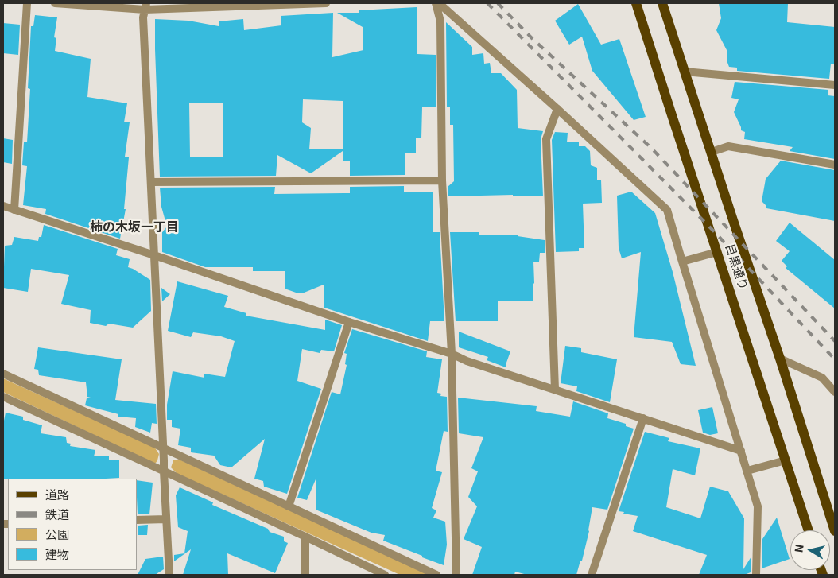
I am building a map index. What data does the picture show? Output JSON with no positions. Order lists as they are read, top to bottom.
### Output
{
  "streets": {
    "main road": ["目黒通り"]
  },
  "districts": ["柿の木坂一丁目"],
  "legend": [
    "道路",
    "鉄道",
    "公園",
    "建物"
  ],
  "north": "left"
}
